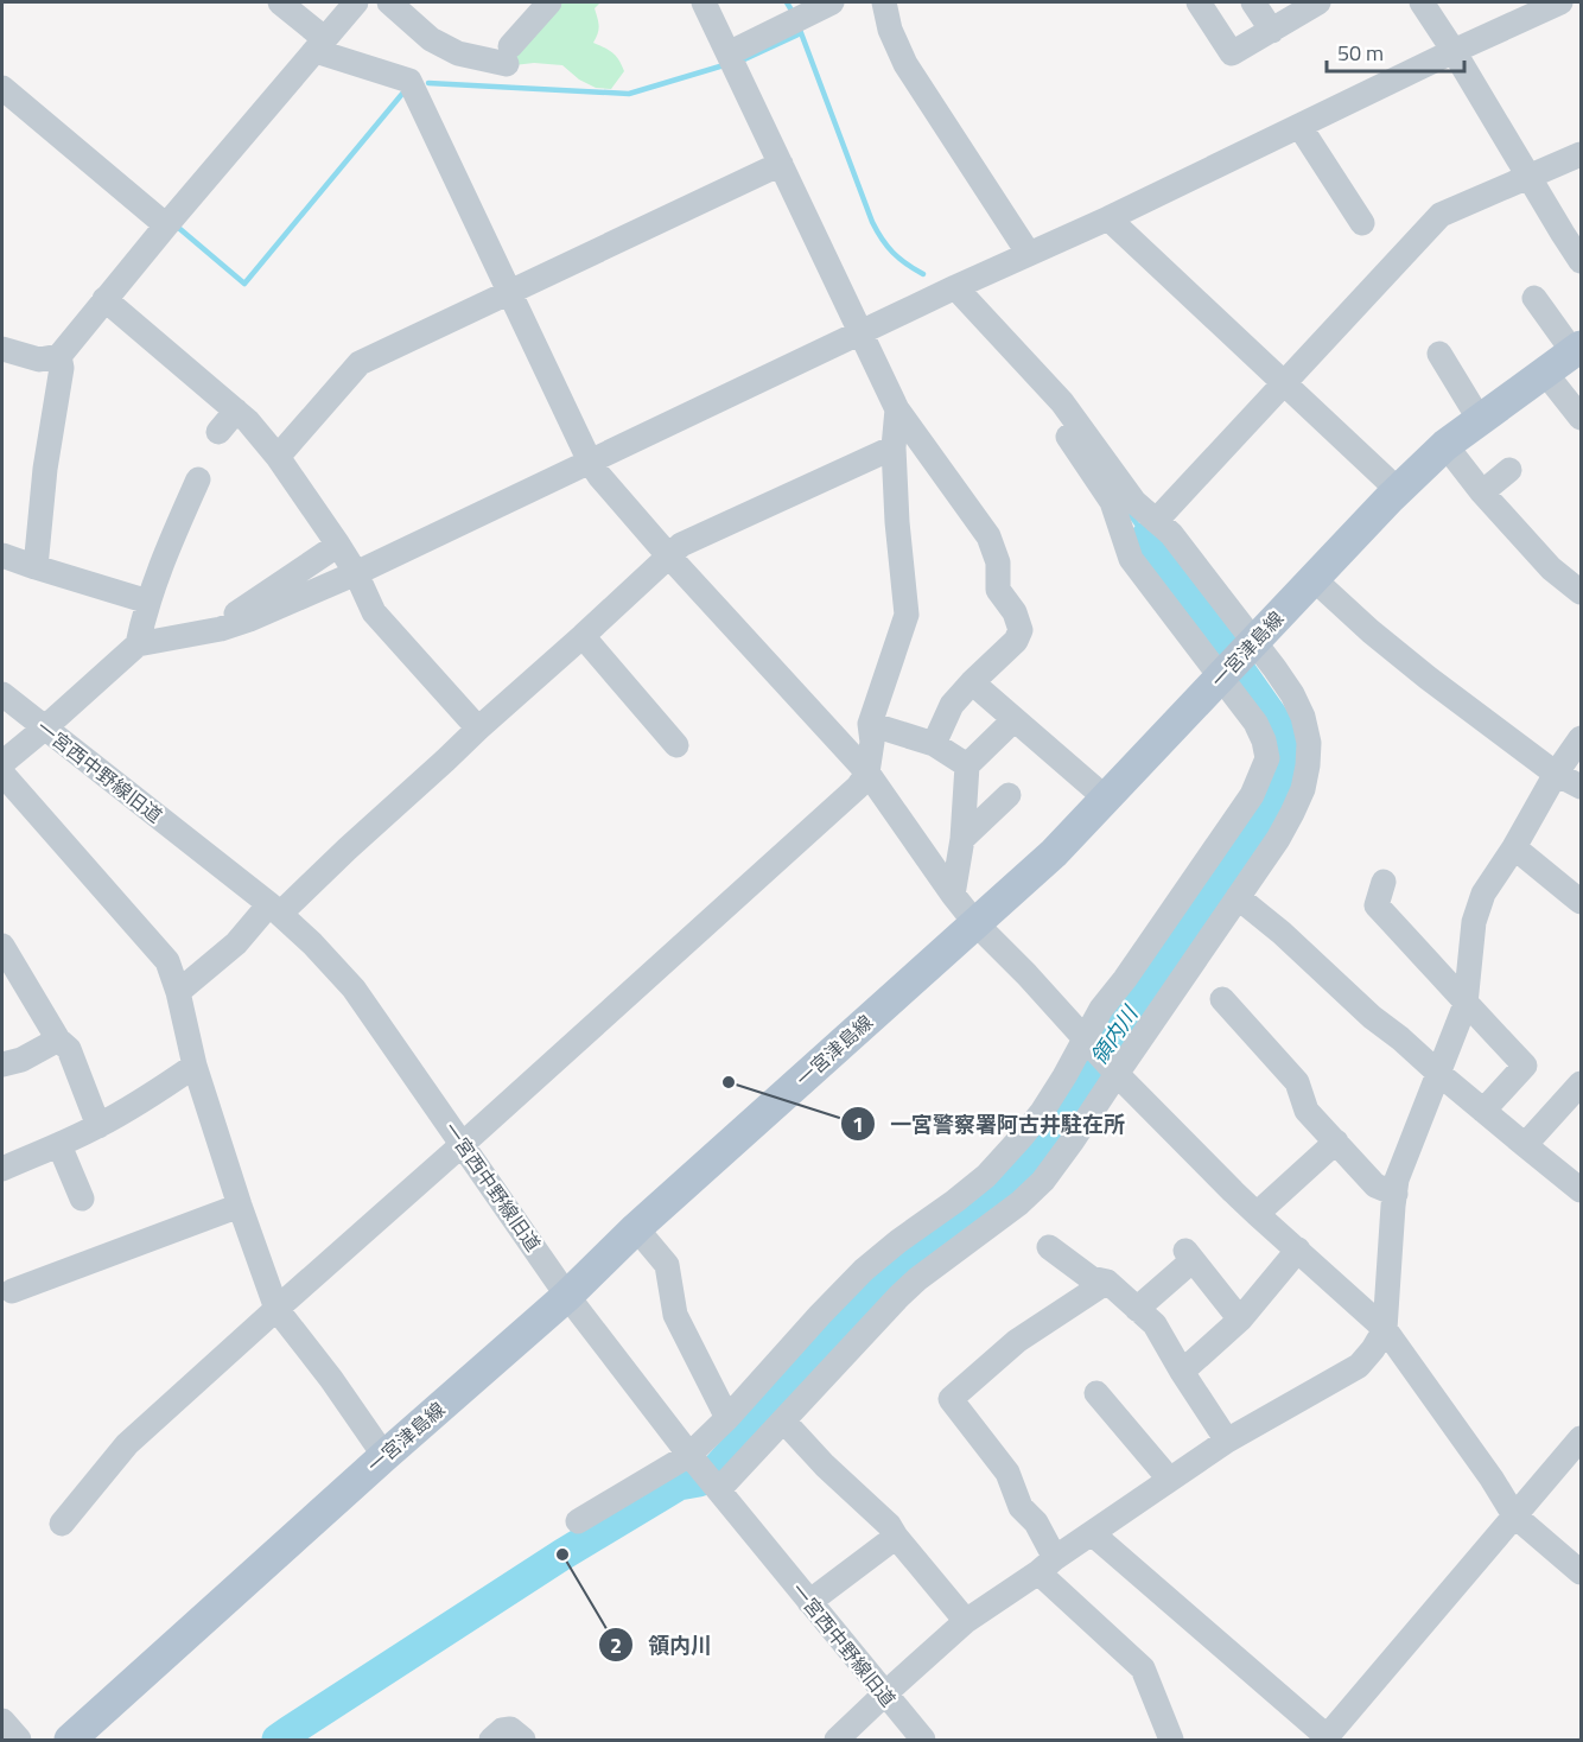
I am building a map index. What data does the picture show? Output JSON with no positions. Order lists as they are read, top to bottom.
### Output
{
  "streets": {
    "main road": ["一宮津島線"],
    "street": ["一宮西中野線旧道"]
  },
  "crossings": [
    ["一宮津島線", "一宮西中野線旧道"]
  ],
  "water": ["領内川"],
  "places": ["一宮警察署阿古井駐在所", "領内川"],
  "scale_bar": "50 m"
}
